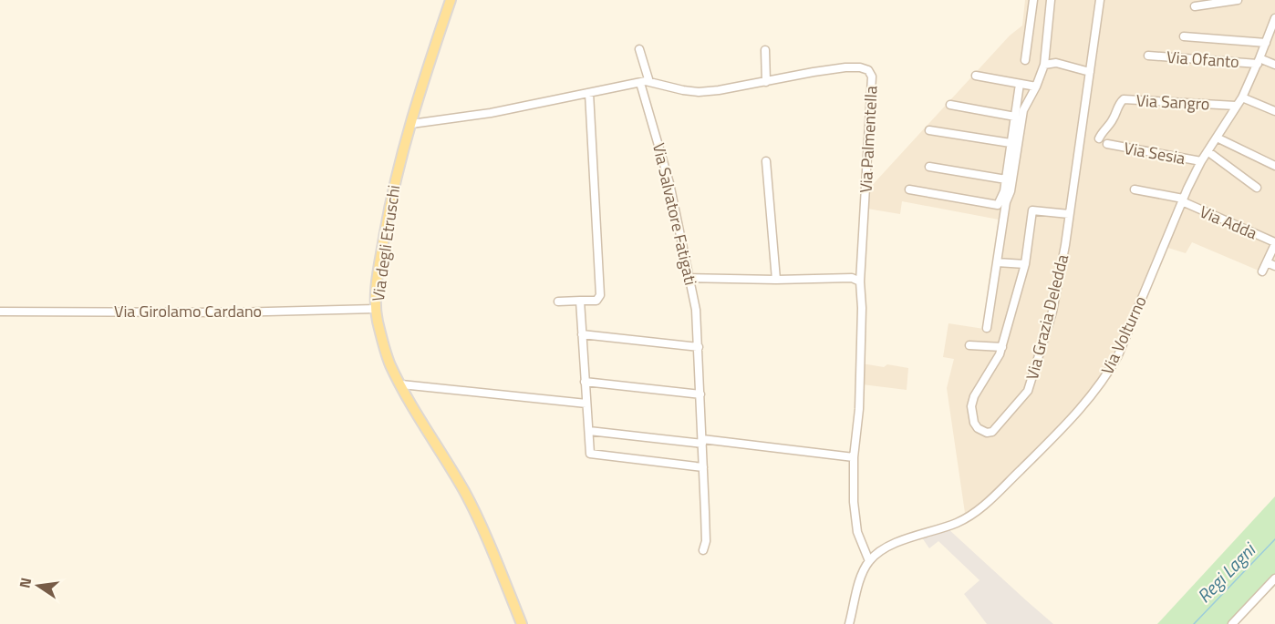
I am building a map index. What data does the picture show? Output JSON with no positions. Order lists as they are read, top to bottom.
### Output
{
  "streets": {
    "main road": ["Via degli Etruschi"],
    "street": [
      "Via Ofanto",
      "Via Sangro",
      "Via Palmentella",
      "Via Sesia",
      "Via Salvatore Fatigati",
      "Via Adda",
      "Via Girolamo Cardano",
      "Via Grazia Deledda",
      "Via Volturno"
    ]
  },
  "crossings": [
    ["Via Ofanto", "Via Volturno"],
    ["Via Sangro", "Via Volturno"],
    ["Via Palmentella", "Via Salvatore Fatigati"],
    ["Via Palmentella", "Via degli Etruschi"],
    ["Via Palmentella", "Via Volturno"],
    ["Via Sesia", "Via Volturno"],
    ["Via Adda", "Via Volturno"],
    ["Via degli Etruschi", "Via Girolamo Cardano"]
  ],
  "water": ["Regi Lagni"],
  "north": "left"
}
